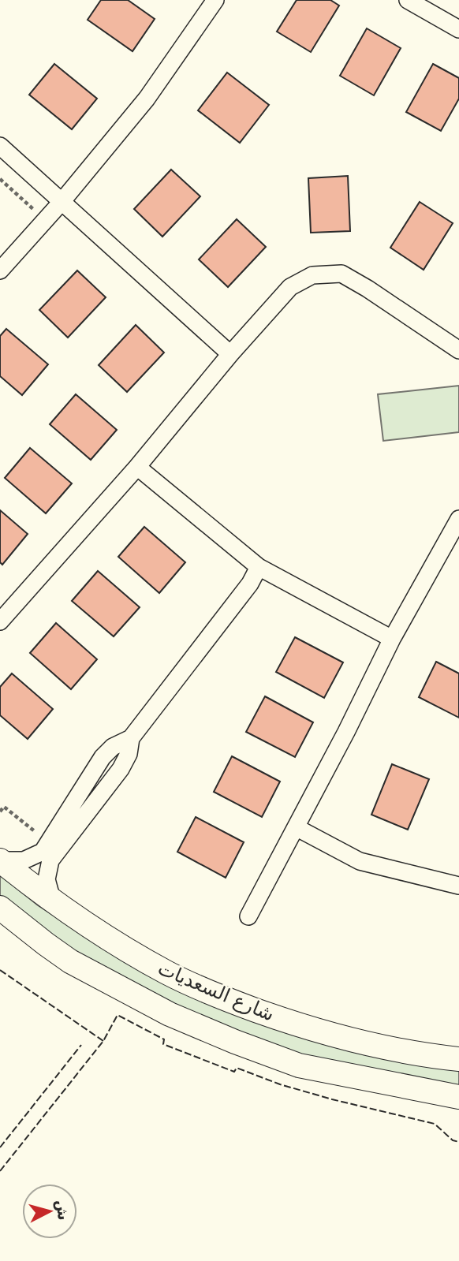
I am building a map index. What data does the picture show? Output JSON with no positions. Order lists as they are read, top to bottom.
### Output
{
  "streets": {
    "street": ["شارع السعديات"]
  },
  "north": "right"
}
